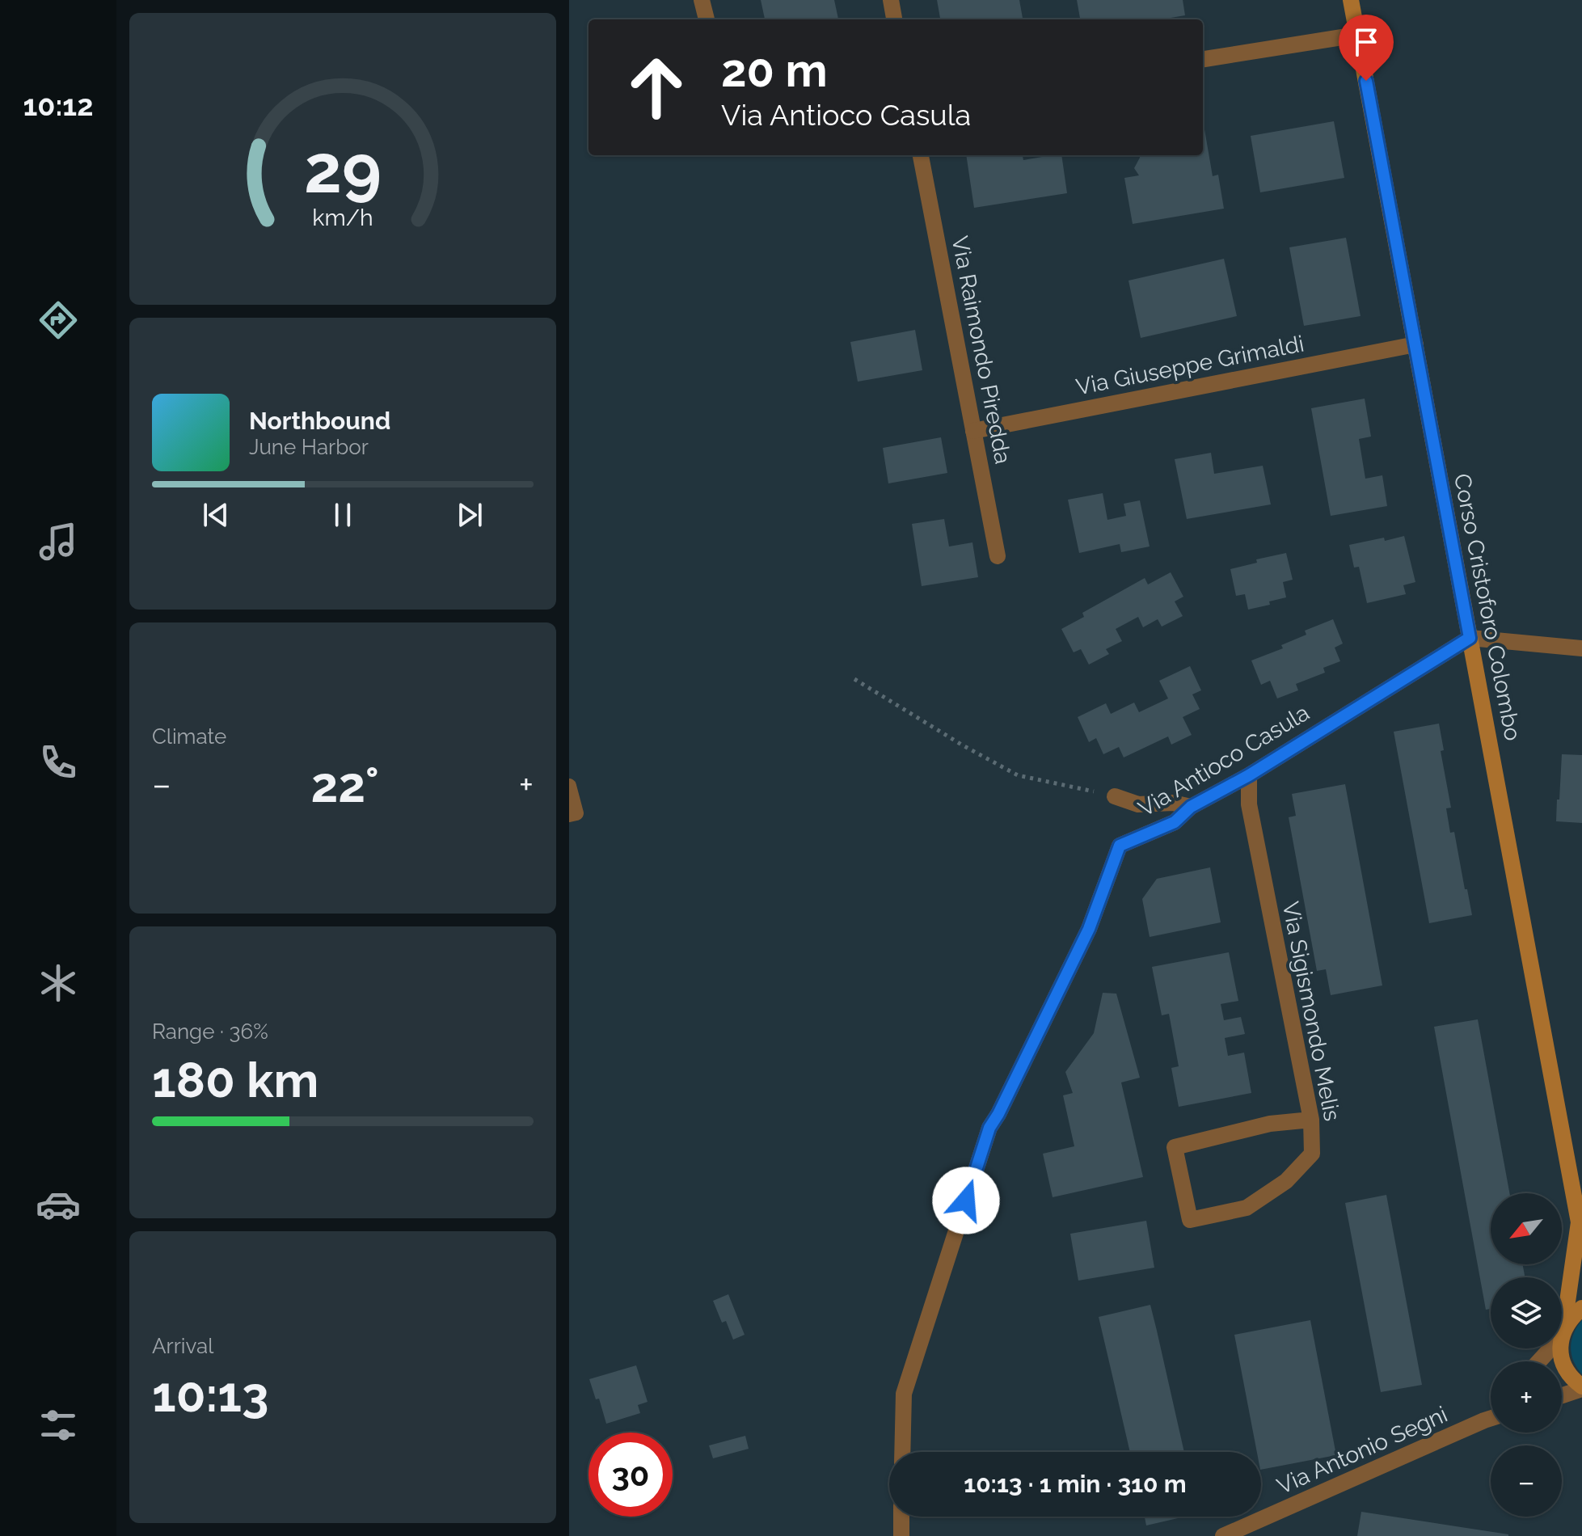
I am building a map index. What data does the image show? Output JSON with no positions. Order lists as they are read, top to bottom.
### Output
{
  "streets": {
    "street": [
      "Via Raimondo Piredda",
      "Via Giuseppe Grimaldi",
      "Corso Cristoforo Colombo",
      "Via Antioco Casula",
      "Via Sigismondo Melis",
      "Via Antonio Segni"
    ]
  },
  "crossings": [
    ["Via Raimondo Piredda", "Via Giuseppe Grimaldi"],
    ["Via Giuseppe Grimaldi", "Corso Cristoforo Colombo"],
    ["Corso Cristoforo Colombo", "Via Antioco Casula"],
    ["Via Antioco Casula", "Via Sigismondo Melis"]
  ],
  "north": "bottom left",
  "page": {
    "tabs": "10:12",
    "turn": ["20 m", "Via Antioco Casula"],
    "song": ["Northbound", "June Harbor"],
    "tile": [
      "Climate",
      ["Range · 36%", "180 km"],
      ["Arrival", "10:13"]
    ],
    "heat": ["−", "22°", "+"],
    "map_buttons": ["+", "−"],
    "limit": "30",
    "trip": "10:13 · 1 min · 310 m",
    "gauge": ["29", "km/h"]
  }
}
